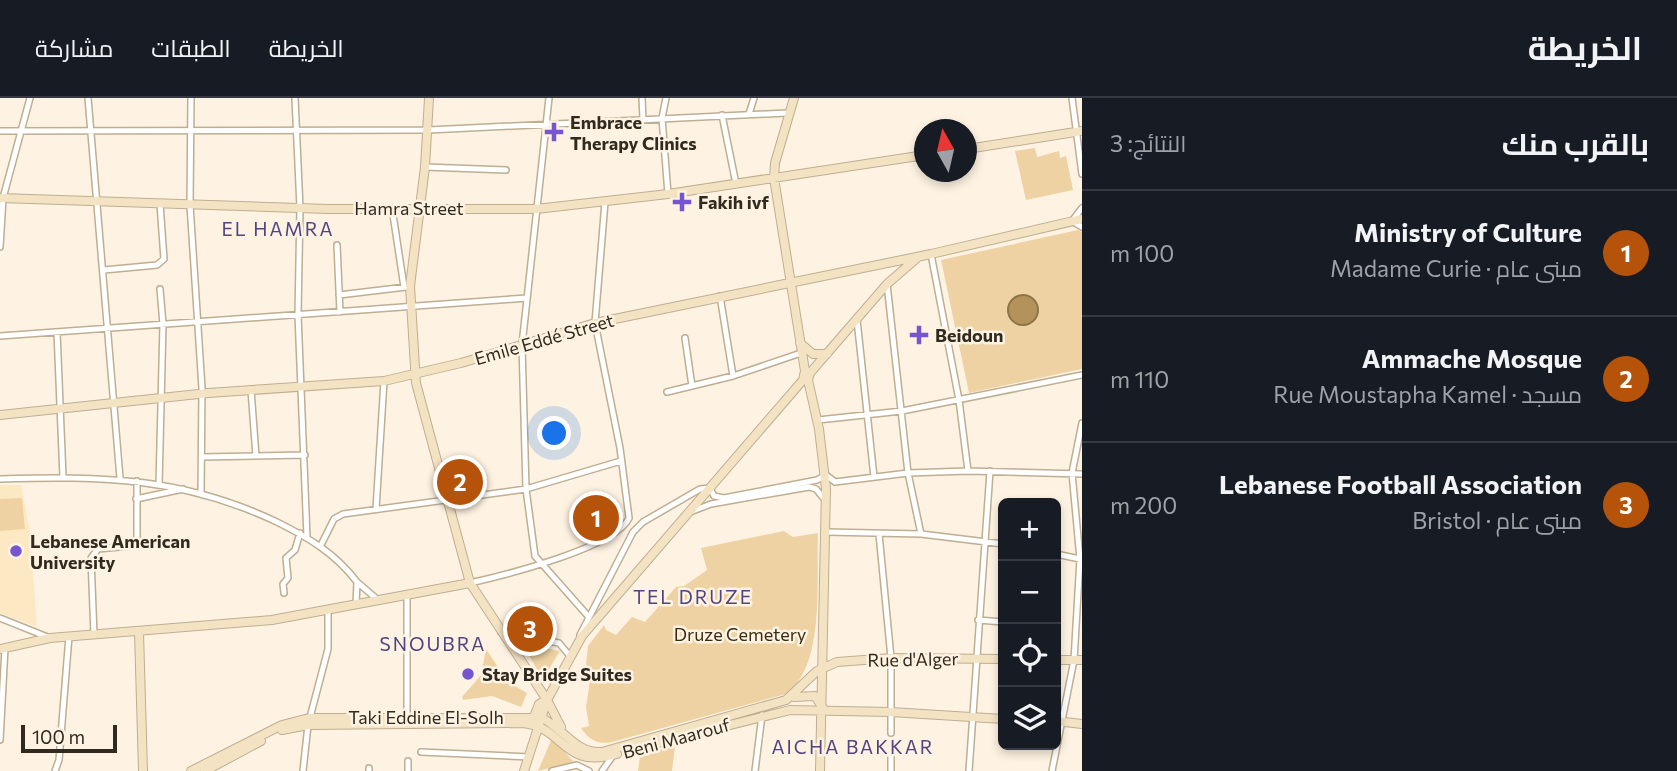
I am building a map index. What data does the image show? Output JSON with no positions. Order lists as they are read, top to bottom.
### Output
{
  "streets": {
    "main road": [
      "Hamra Street",
      "Emile Eddé Street",
      "Rue d'Alger",
      "Taki Eddine El-Solh",
      "Beni Maarouf"
    ]
  },
  "crossings": [
    ["Taki Eddine El-Solh", "Beni Maarouf"]
  ],
  "districts": [
    "EL HAMRA",
    "TEL DRUZE",
    "SNOUBRA",
    "AICHA BAKKAR"
  ],
  "parks": ["Druze Cemetery"],
  "places": {
    "health": ["Embrace Therapy Clinics", "Fakih ivf", "Beidoun"],
    "other": ["Lebanese American University", "Stay Bridge Suites"]
  },
  "scale_bar": "100 m",
  "north": "top",
  "page": {
    "header": "الخريطة",
    "nav": ["الخريطة", "الطبقات", "مشاركة"],
    "heading": ["بالقرب منك", "النتائج: 3"],
    "list": [
      {
        "mark": "1",
        "name": "Ministry of Culture",
        "note": "مبنى عام · Madame Curie",
        "value": "100 m"
      },
      {
        "mark": "2",
        "name": "Ammache Mosque",
        "note": "مسجد · Rue Moustapha Kamel",
        "value": "110 m"
      },
      {
        "mark": "3",
        "name": "Lebanese Football Association",
        "note": "مبنى عام · Bristol",
        "value": "200 m"
      }
    ],
    "pins": ["2", "1", "3"],
    "map_buttons": ["+", "−"],
    "scale": "100 m"
  }
}
